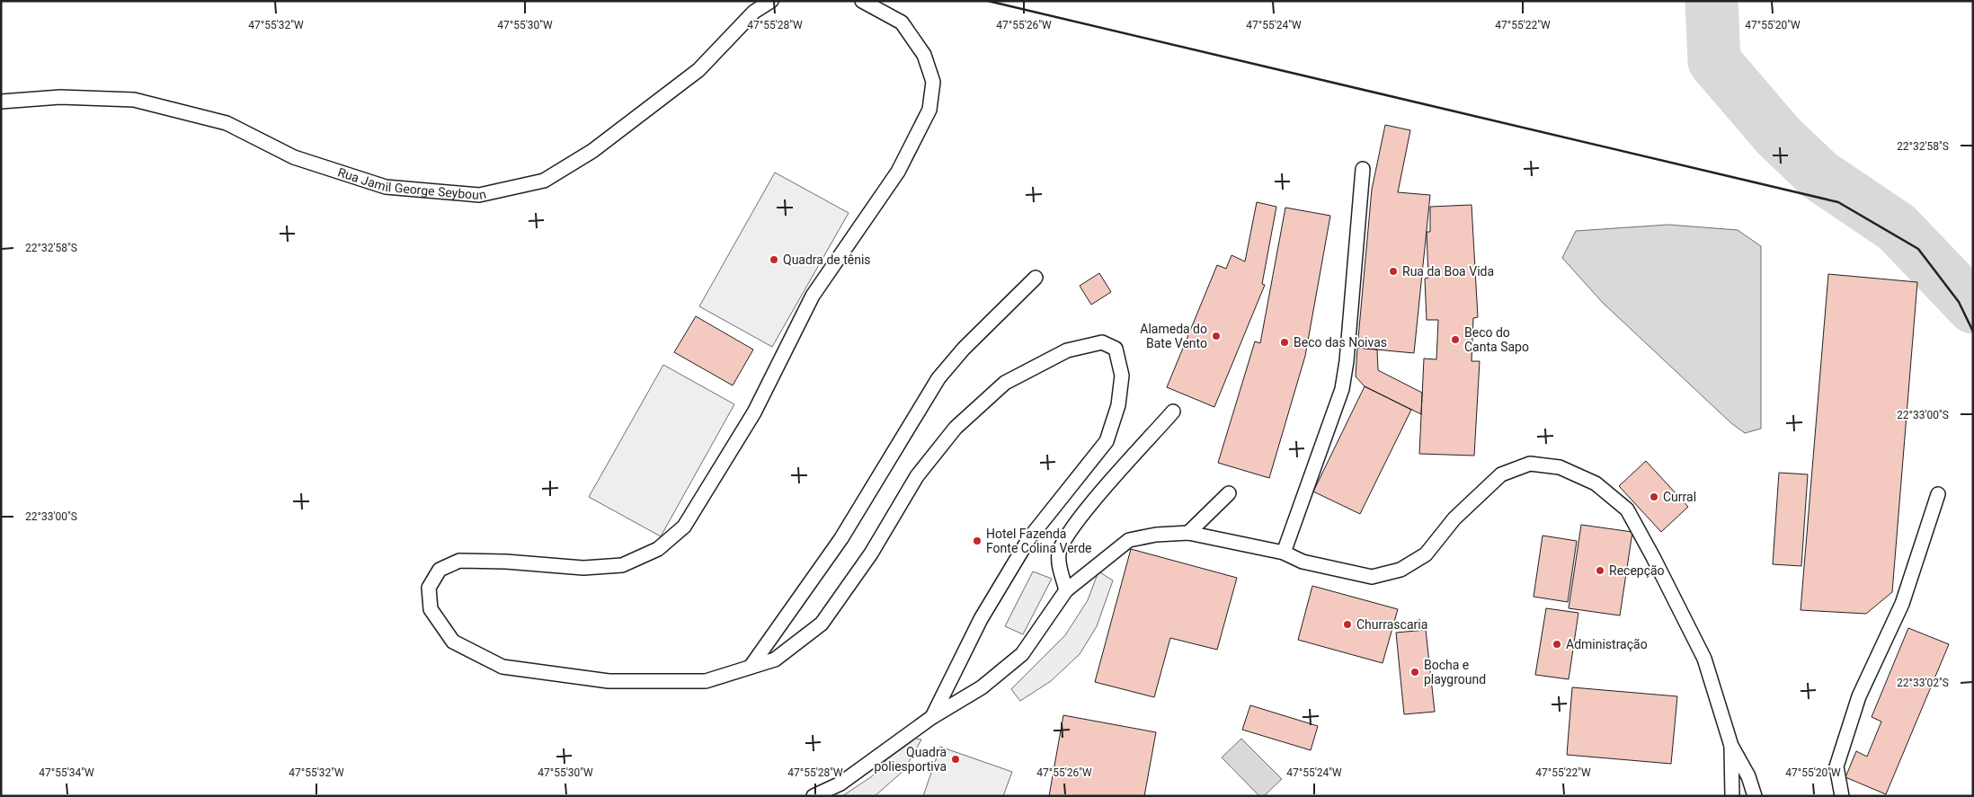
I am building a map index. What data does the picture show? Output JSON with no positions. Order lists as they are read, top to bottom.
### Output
{
  "streets": {
    "lane": ["Rua Jamil George Seyboun"]
  },
  "places": [
    "Quadra de tênis",
    "Rua da Boa Vida",
    "Alameda do Bate Vento",
    "Beco do Canta Sapo",
    "Beco das Noivas",
    "Curral",
    "Hotel Fazenda Fonte Colina Verde",
    "Recepção",
    "Churrascaria",
    "Administração",
    "Bocha e playground",
    "Quadra poliesportiva"
  ],
  "coordinates": [
    "47°55'32\"W",
    "47°55'30\"W",
    "47°55'28\"W",
    "47°55'26\"W",
    "47°55'24\"W",
    "47°55'22\"W",
    "47°55'20\"W",
    "22°32'58\"S",
    "22°33'00\"S",
    "22°33'02\"S",
    "47°55'34\"W"
  ]
}
